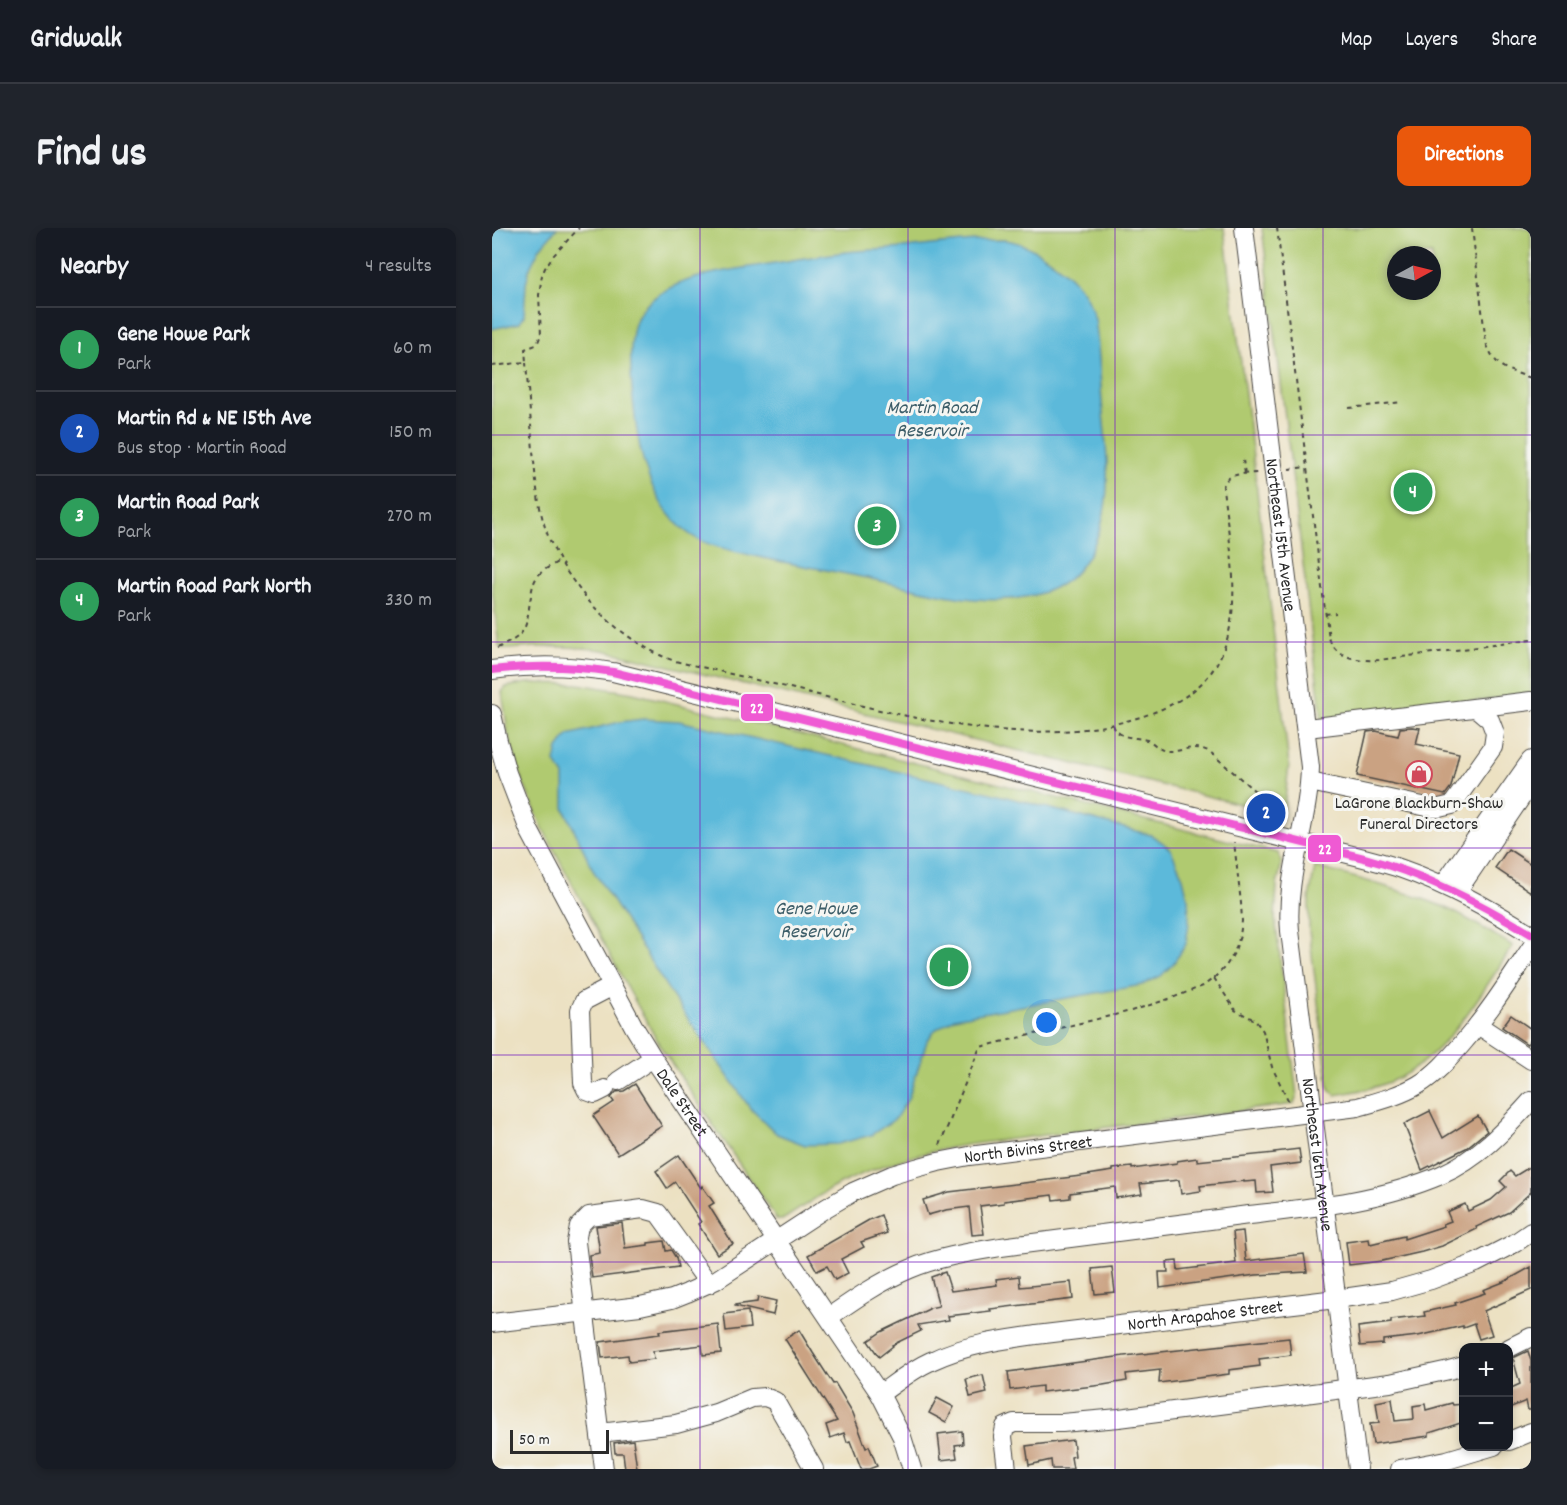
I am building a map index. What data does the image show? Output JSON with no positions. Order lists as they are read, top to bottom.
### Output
{
  "streets": {
    "street": [
      "Northeast 15th Avenue",
      "Dale Street",
      "North Bivins Street",
      "Northeast 16th Avenue",
      "North Arapahoe Street"
    ]
  },
  "crossings": [
    ["Northeast 15th Avenue", "Northeast 16th Avenue"],
    ["Dale Street", "North Bivins Street"],
    ["Dale Street", "North Arapahoe Street"],
    ["North Bivins Street", "Northeast 16th Avenue"],
    ["Northeast 16th Avenue", "North Arapahoe Street"]
  ],
  "water": ["Martin Road Reservoir", "Gene Howe Reservoir"],
  "places": {
    "shop": ["LaGrone Blackburn-Shaw Funeral Directors"]
  },
  "lines": ["transit line 22"],
  "scale_bar": "50 m",
  "north": "right",
  "page": {
    "header": "Gridwalk",
    "nav": ["Map", "Layers", "Share"],
    "title": "Find us",
    "buttons": "Directions",
    "heading": ["Nearby", "4 results"],
    "list": [
      {
        "mark": "1",
        "name": "Gene Howe Park",
        "note": "Park",
        "value": "60 m"
      },
      {
        "mark": "2",
        "name": "Martin Rd & NE 15th Ave",
        "note": "Bus stop · Martin Road",
        "value": "150 m"
      },
      {
        "mark": "3",
        "name": "Martin Road Park",
        "note": "Park",
        "value": "270 m"
      },
      {
        "mark": "4",
        "name": "Martin Road Park North",
        "note": "Park",
        "value": "330 m"
      }
    ],
    "pins": [
      "4",
      "3",
      "2",
      "1"
    ],
    "map_buttons": ["+", "−"],
    "scale": "50 m"
  }
}
